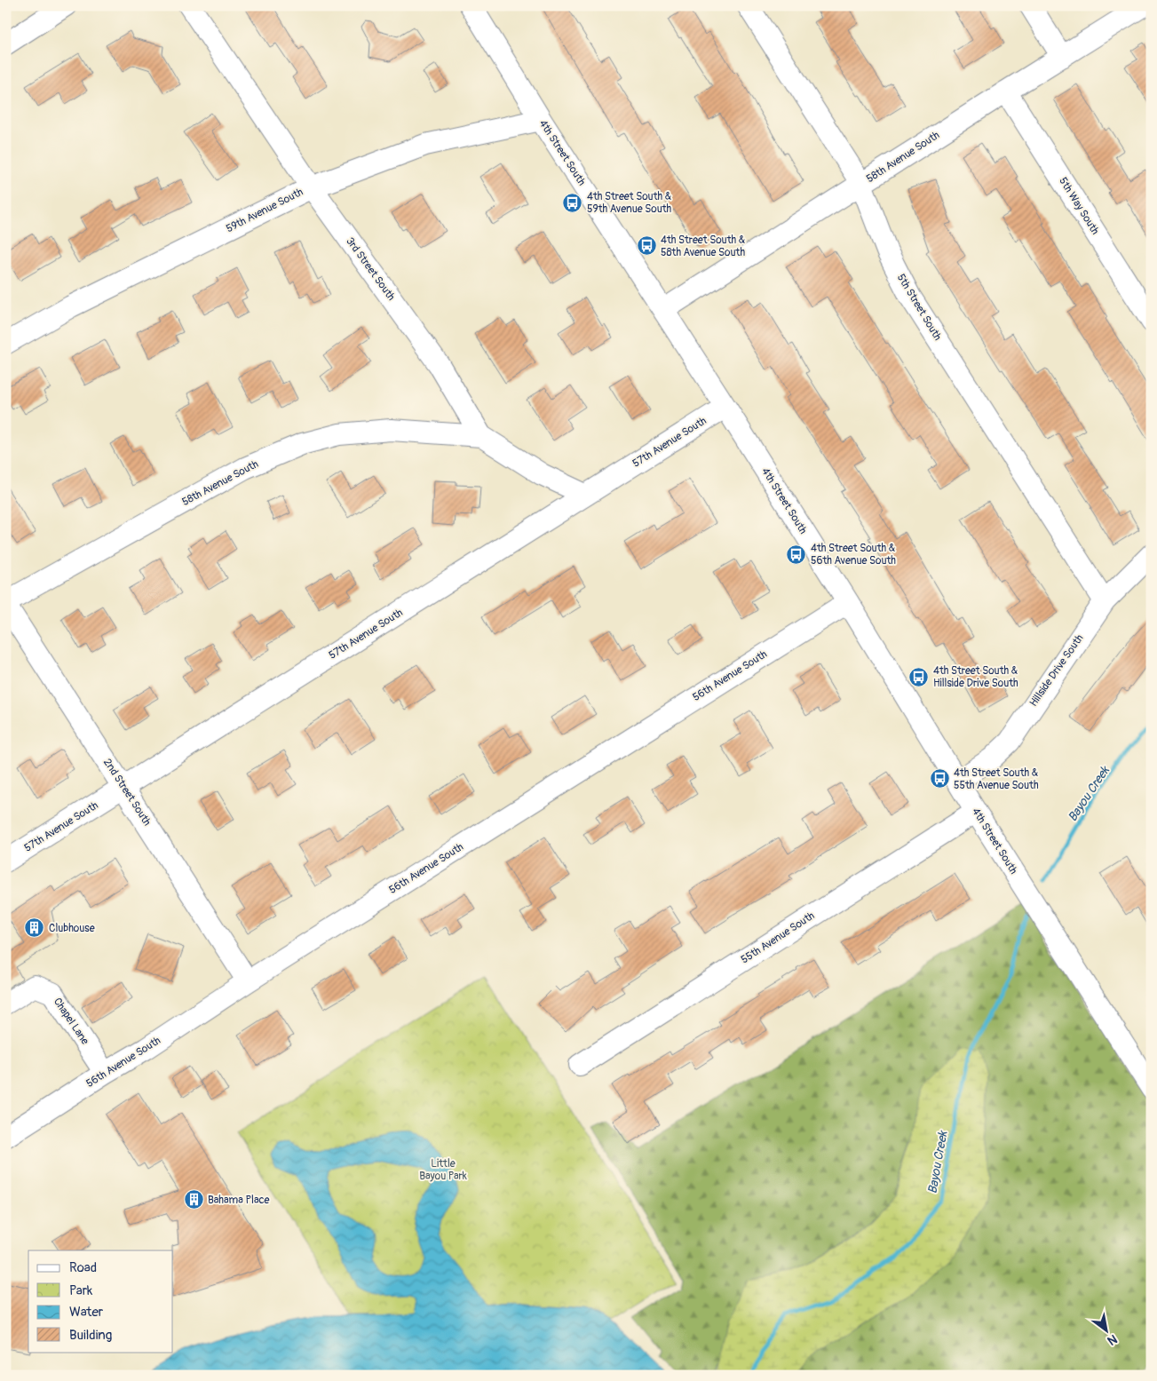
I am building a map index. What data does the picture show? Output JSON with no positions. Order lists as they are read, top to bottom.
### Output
{
  "streets": {
    "street": [
      "4th Street South",
      "58th Avenue South",
      "5th Way South",
      "59th Avenue South",
      "3rd Street South",
      "5th Street South",
      "57th Avenue South",
      "Hillside Drive South",
      "56th Avenue South",
      "2nd Street South",
      "55th Avenue South",
      "Chapel Lane"
    ]
  },
  "crossings": [
    ["4th Street South", "58th Avenue South"],
    ["4th Street South", "59th Avenue South"],
    ["4th Street South", "57th Avenue South"],
    ["4th Street South", "Hillside Drive South"],
    ["4th Street South", "56th Avenue South"],
    ["4th Street South", "55th Avenue South"],
    ["58th Avenue South", "5th Way South"],
    ["58th Avenue South", "3rd Street South"],
    ["58th Avenue South", "5th Street South"],
    ["58th Avenue South", "2nd Street South"],
    ["59th Avenue South", "3rd Street South"],
    ["3rd Street South", "57th Avenue South"],
    ["5th Street South", "Hillside Drive South"],
    ["57th Avenue South", "2nd Street South"],
    ["56th Avenue South", "2nd Street South"],
    ["56th Avenue South", "Chapel Lane"]
  ],
  "water": ["Bayou Creek"],
  "parks": ["Little Bayou Park"],
  "places": {
    "bus stop": [
      "4th Street South & 59th Avenue South",
      "4th Street South & 58th Avenue South",
      "4th Street South & 56th Avenue South",
      "4th Street South & Hillside Drive South",
      "4th Street South & 55th Avenue South"
    ],
    "building": ["Clubhouse", "Bahama Place"]
  },
  "legend": [
    "Road",
    "Park",
    "Water",
    "Building"
  ],
  "north": "bottom right"
}
